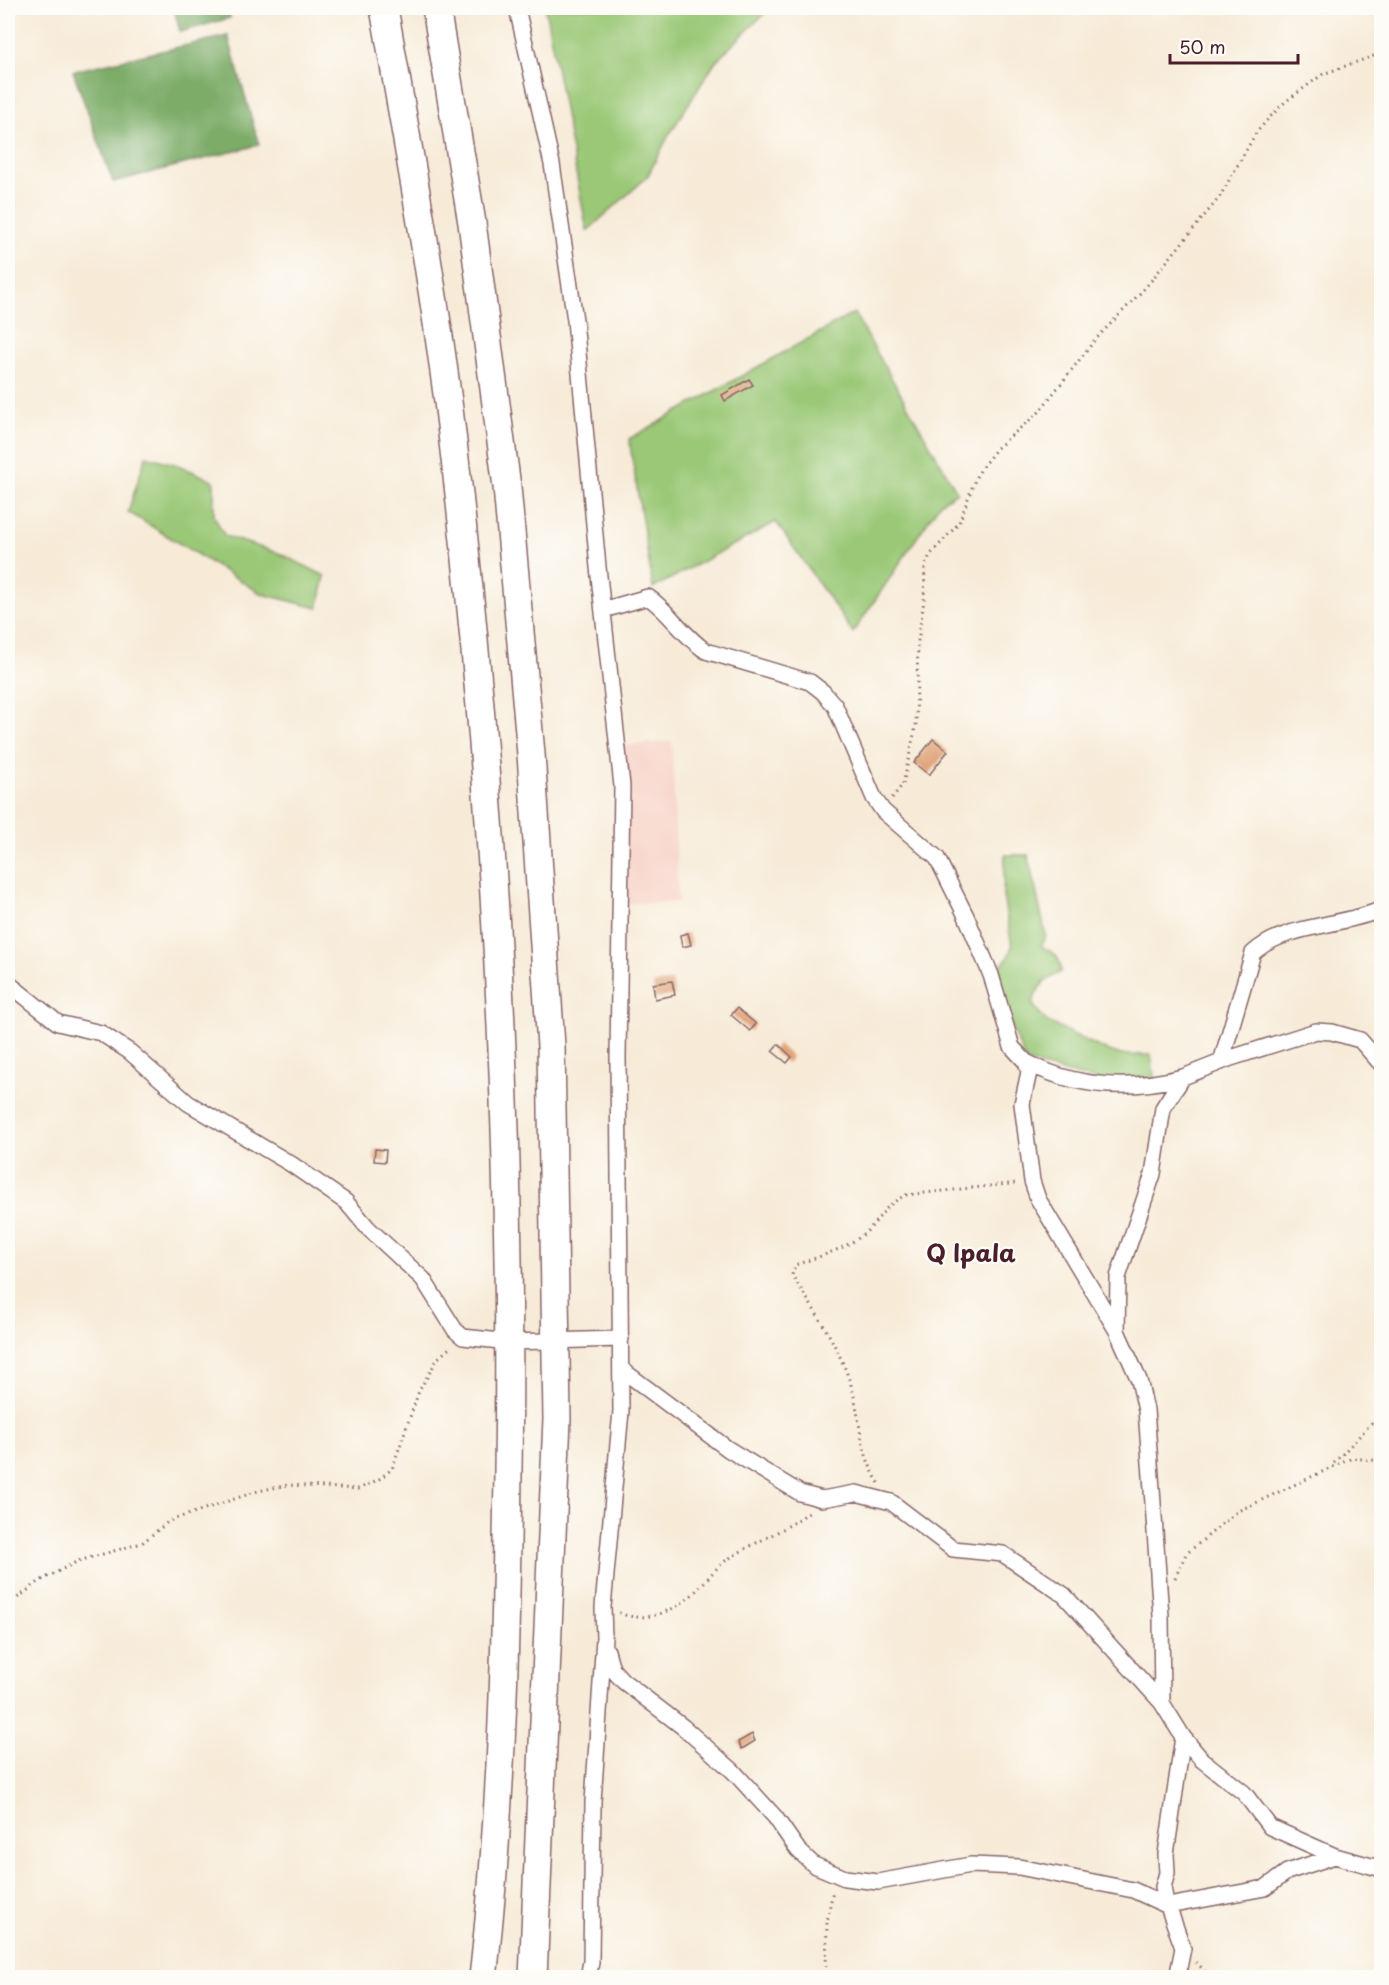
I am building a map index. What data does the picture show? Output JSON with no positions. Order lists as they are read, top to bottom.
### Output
{
  "districts": ["Q Ipala"],
  "scale_bar": "50 m"
}
